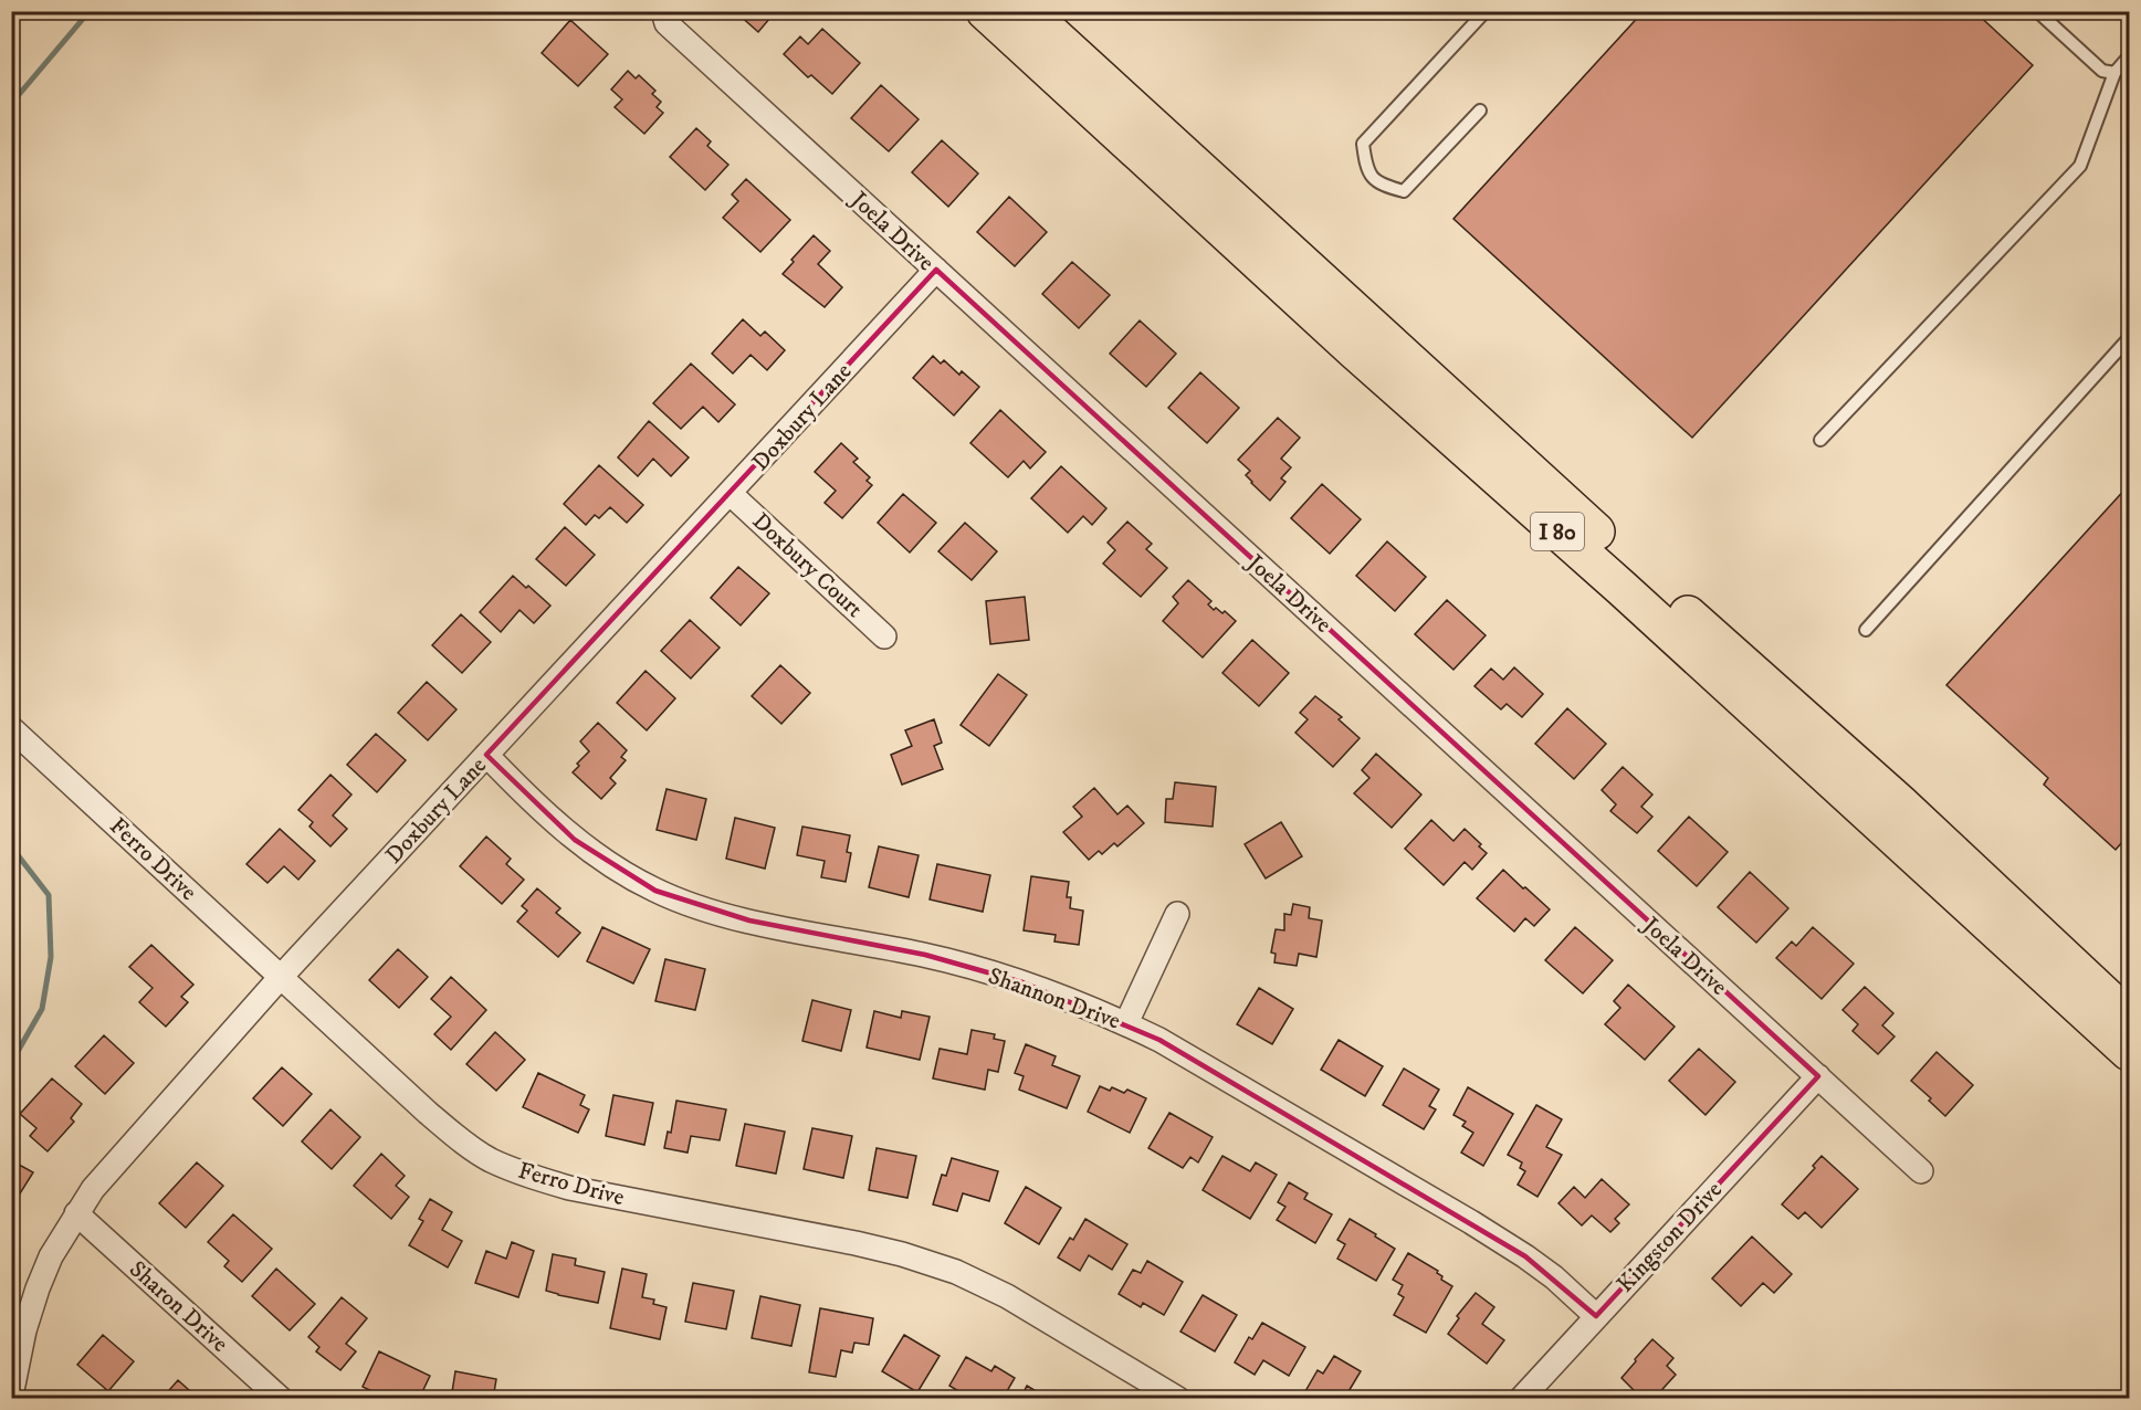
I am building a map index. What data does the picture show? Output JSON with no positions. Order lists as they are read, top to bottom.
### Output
{
  "streets": {
    "highway": ["I 80"],
    "street": [
      "Joela Drive",
      "Doxbury Lane",
      "Doxbury Court",
      "Ferro Drive",
      "Shannon Drive",
      "Kingston Drive",
      "Sharon Drive"
    ]
  },
  "crossings": [
    ["Joela Drive", "Doxbury Lane"],
    ["Joela Drive", "Kingston Drive"],
    ["Doxbury Lane", "Doxbury Court"],
    ["Doxbury Lane", "Ferro Drive"],
    ["Doxbury Lane", "Shannon Drive"],
    ["Doxbury Lane", "Sharon Drive"],
    ["Shannon Drive", "Kingston Drive"]
  ]
}
